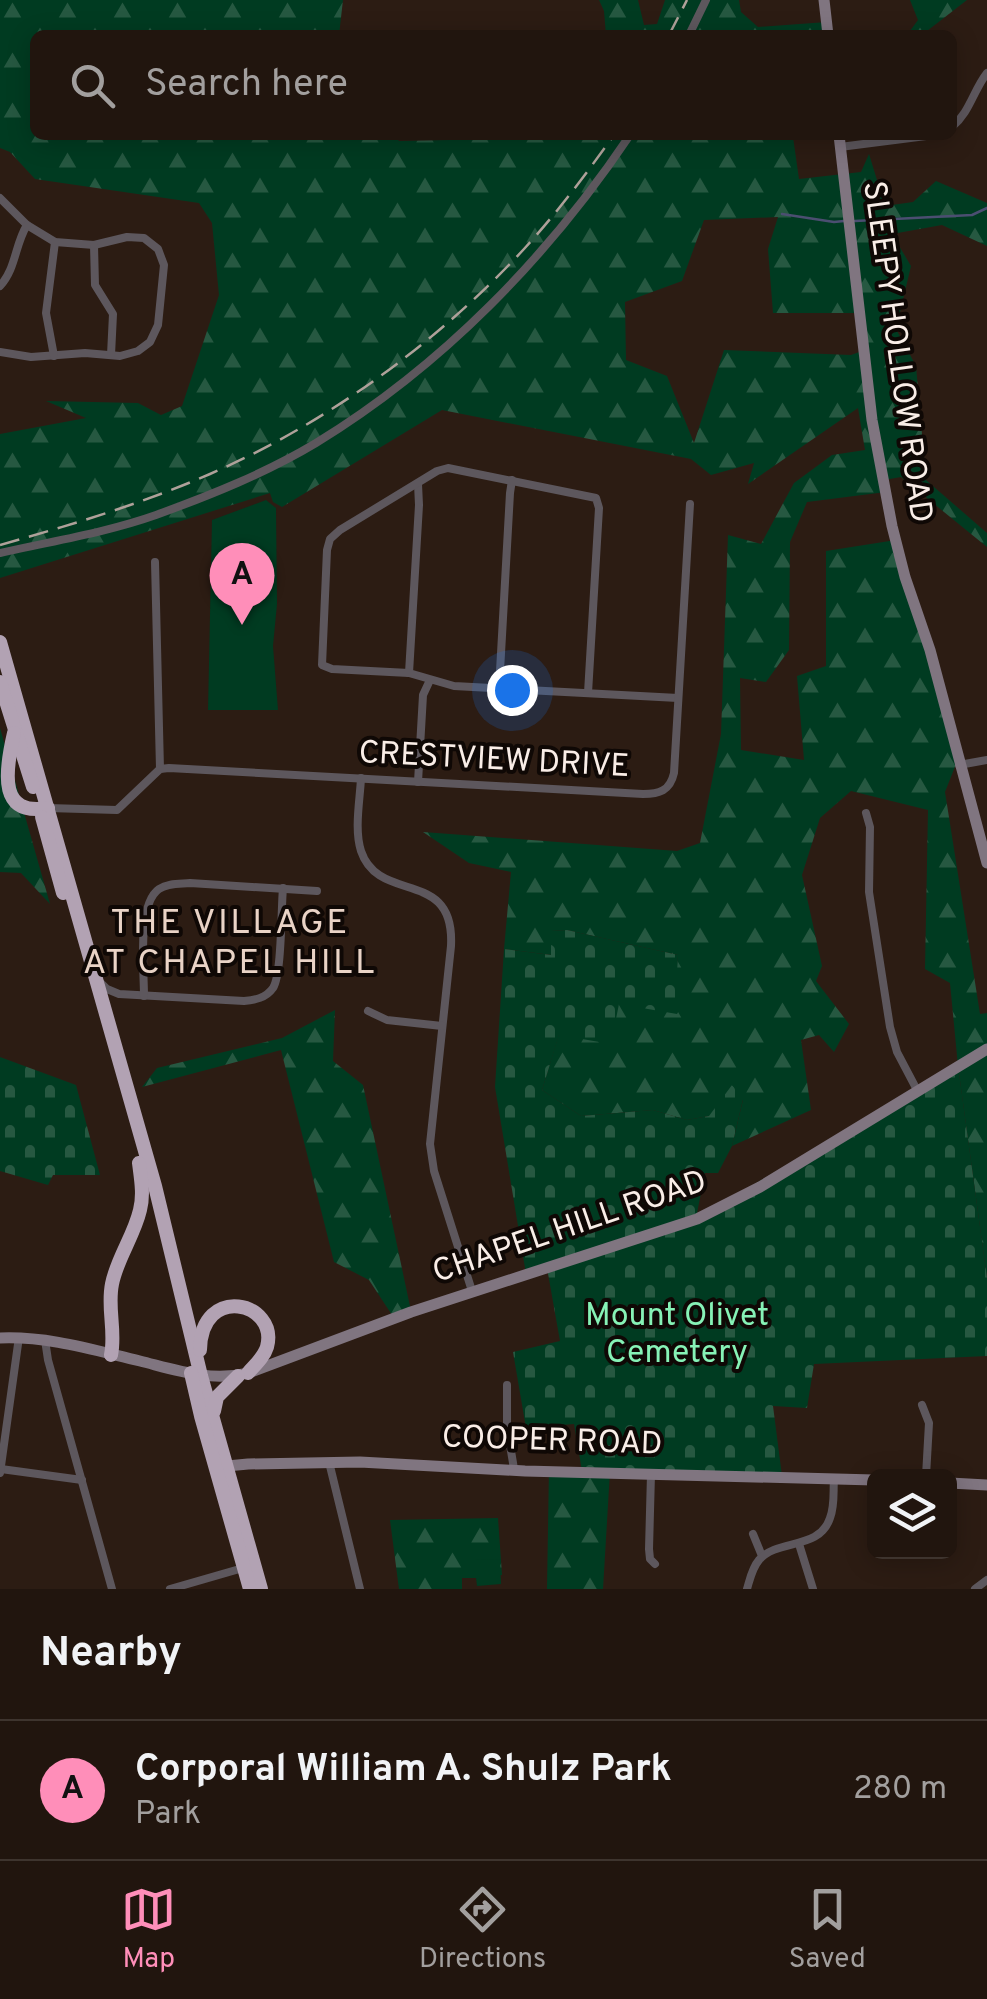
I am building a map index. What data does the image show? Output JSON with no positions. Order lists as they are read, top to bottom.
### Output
{
  "streets": {
    "street": [
      "SLEEPY HOLLOW ROAD",
      "CRESTVIEW DRIVE",
      "CHAPEL HILL ROAD",
      "COOPER ROAD"
    ]
  },
  "districts": ["THE VILLAGE AT CHAPEL HILL"],
  "parks": ["Mount Olivet Cemetery"],
  "page": {
    "search": "Search here",
    "pins": "A",
    "heading": "Nearby",
    "list": [
      {
        "mark": "A",
        "name": "Corporal William A. Shulz Park",
        "note": "Park",
        "value": "280 m"
      }
    ],
    "nav": ["Map", "Directions", "Saved"]
  }
}
